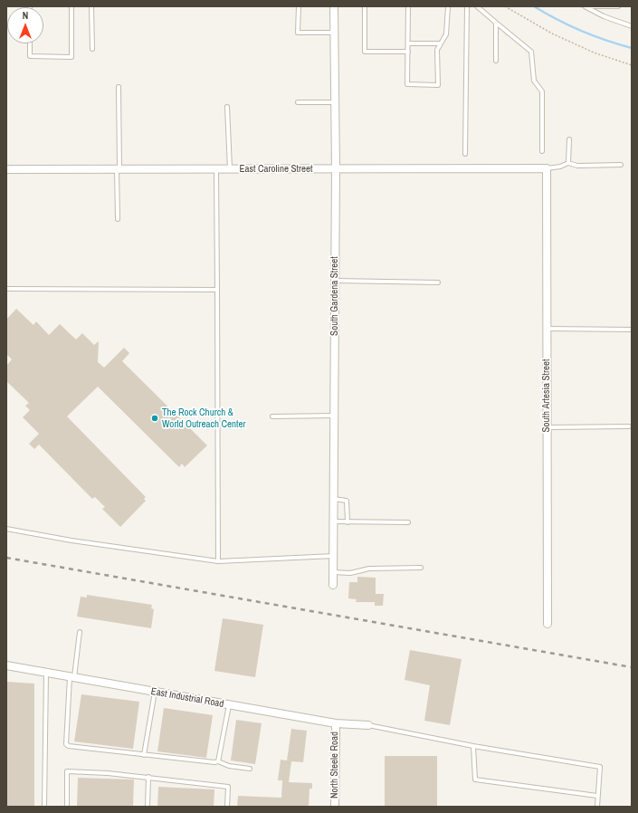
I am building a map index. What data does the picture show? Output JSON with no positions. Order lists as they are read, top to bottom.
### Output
{
  "streets": {
    "street": [
      "East Caroline Street",
      "South Gardena Street",
      "South Artesia Street",
      "East Industrial Road",
      "North Steele Road"
    ]
  },
  "crossings": [
    ["East Caroline Street", "South Gardena Street"],
    ["East Caroline Street", "South Artesia Street"],
    ["East Industrial Road", "North Steele Road"]
  ],
  "places": ["The Rock Church & World Outreach Center"],
  "north": "top"
}
